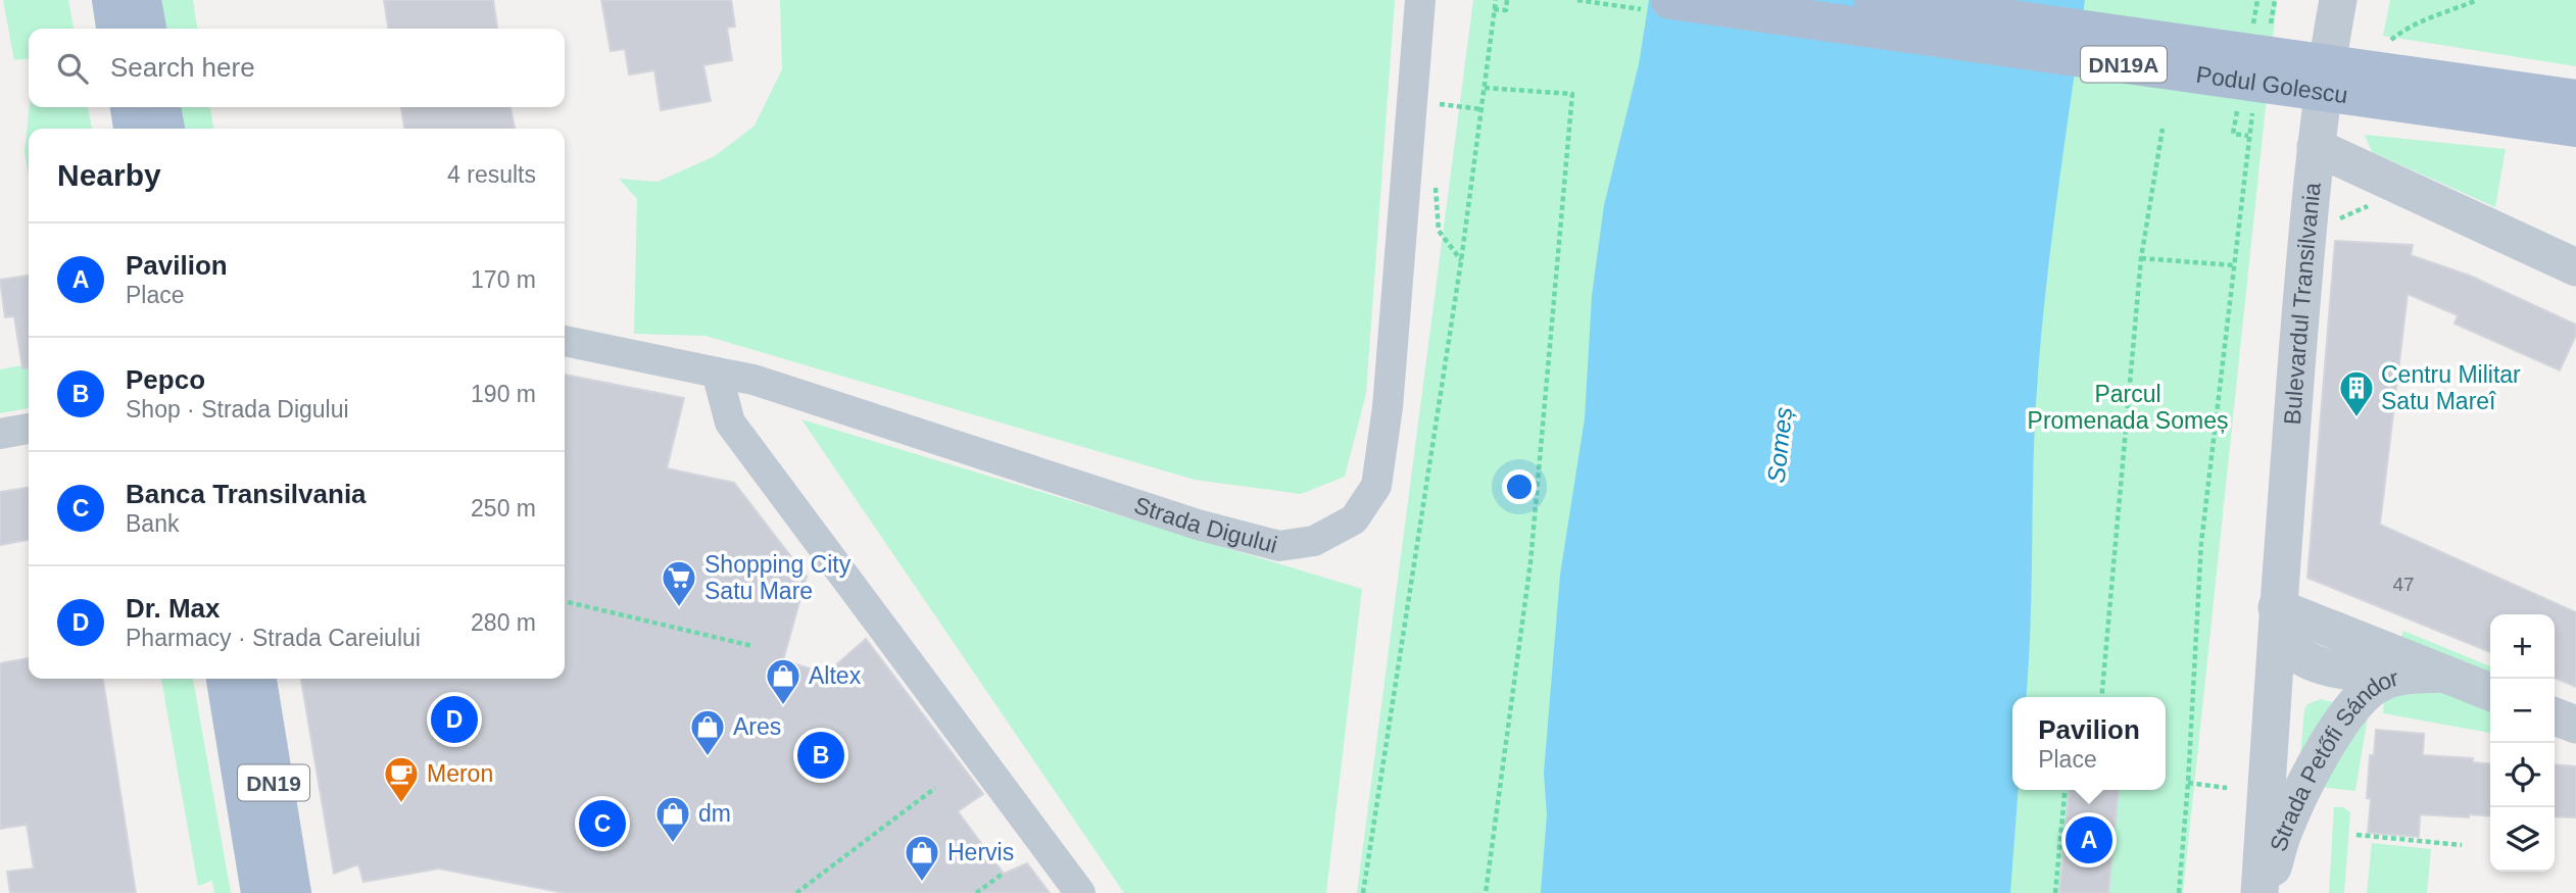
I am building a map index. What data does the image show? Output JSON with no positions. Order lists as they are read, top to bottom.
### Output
{
  "streets": {
    "main road": ["DN19A", "Podul Golescu", "DN19"],
    "street": ["Bulevardul Transilvania", "Strada Digului", "Strada Petőfi Sándor"]
  },
  "crossings": [
    ["Bulevardul Transilvania", "Strada Petőfi Sándor"]
  ],
  "water": ["Someș"],
  "parks": ["Parcul Promenada Someș"],
  "places": {
    "building": ["Centru Militar Satu Mareî"],
    "supermarket": ["Shopping City Satu Mare"],
    "shop": [
      "Altex",
      "Ares",
      "dm",
      "Hervis"
    ],
    "cafe": ["Meron"]
  },
  "house_numbers": ["47"],
  "page": {
    "search": "Search here",
    "heading": ["Nearby", "4 results"],
    "list": [
      {
        "mark": "A",
        "name": "Pavilion",
        "note": "Place",
        "value": "170 m"
      },
      {
        "mark": "B",
        "name": "Pepco",
        "note": "Shop · Strada Digului",
        "value": "190 m"
      },
      {
        "mark": "C",
        "name": "Banca Transilvania",
        "note": "Bank",
        "value": "250 m"
      },
      {
        "mark": "D",
        "name": "Dr. Max",
        "note": "Pharmacy · Strada Careiului",
        "value": "280 m"
      }
    ],
    "map_buttons": ["+", "−"],
    "pins": [
      "D",
      "B",
      "C",
      "A"
    ],
    "popup": ["Pavilion", "Place"]
  }
}
